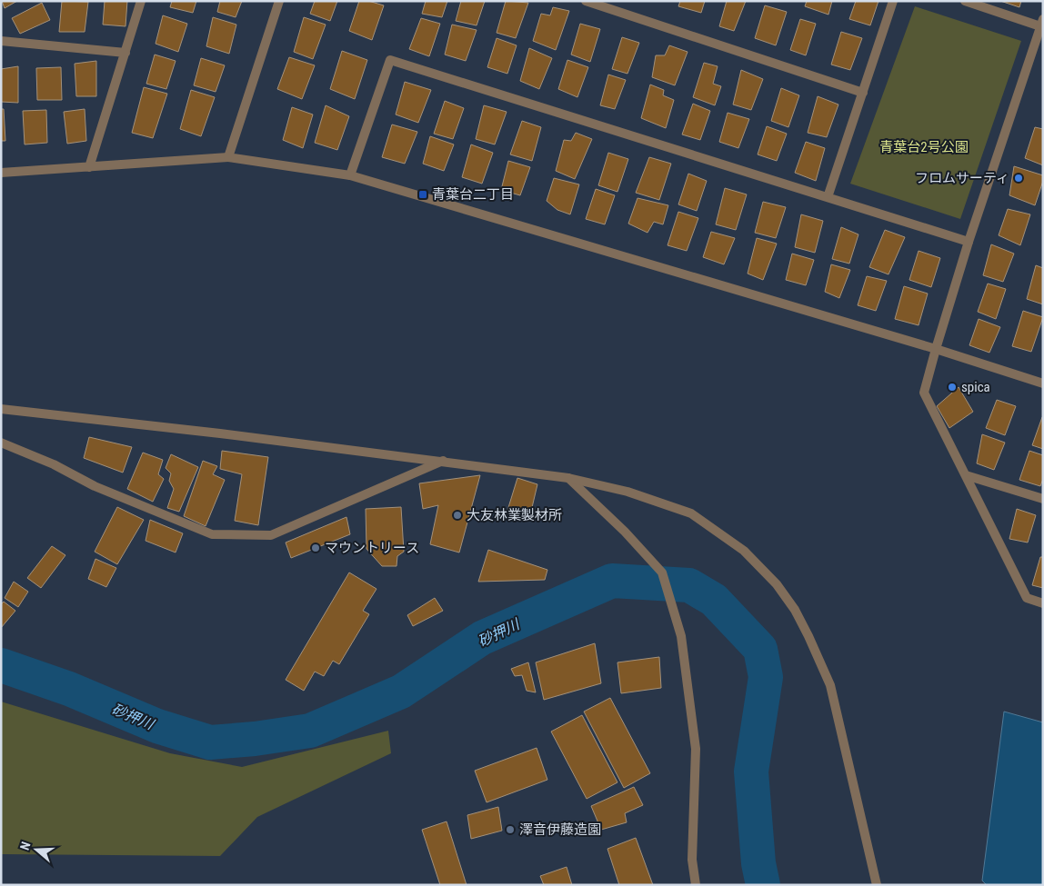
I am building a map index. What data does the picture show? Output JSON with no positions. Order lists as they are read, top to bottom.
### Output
{
  "water": ["砂押川"],
  "parks": ["青葉台2号公園"],
  "places": {
    "other": [
      "フロムサーティ",
      "spica",
      "大友林業製材所",
      "マウントリース",
      "澤音伊藤造園"
    ],
    "transit": ["青葉台二丁目"]
  },
  "north": "left"
}
